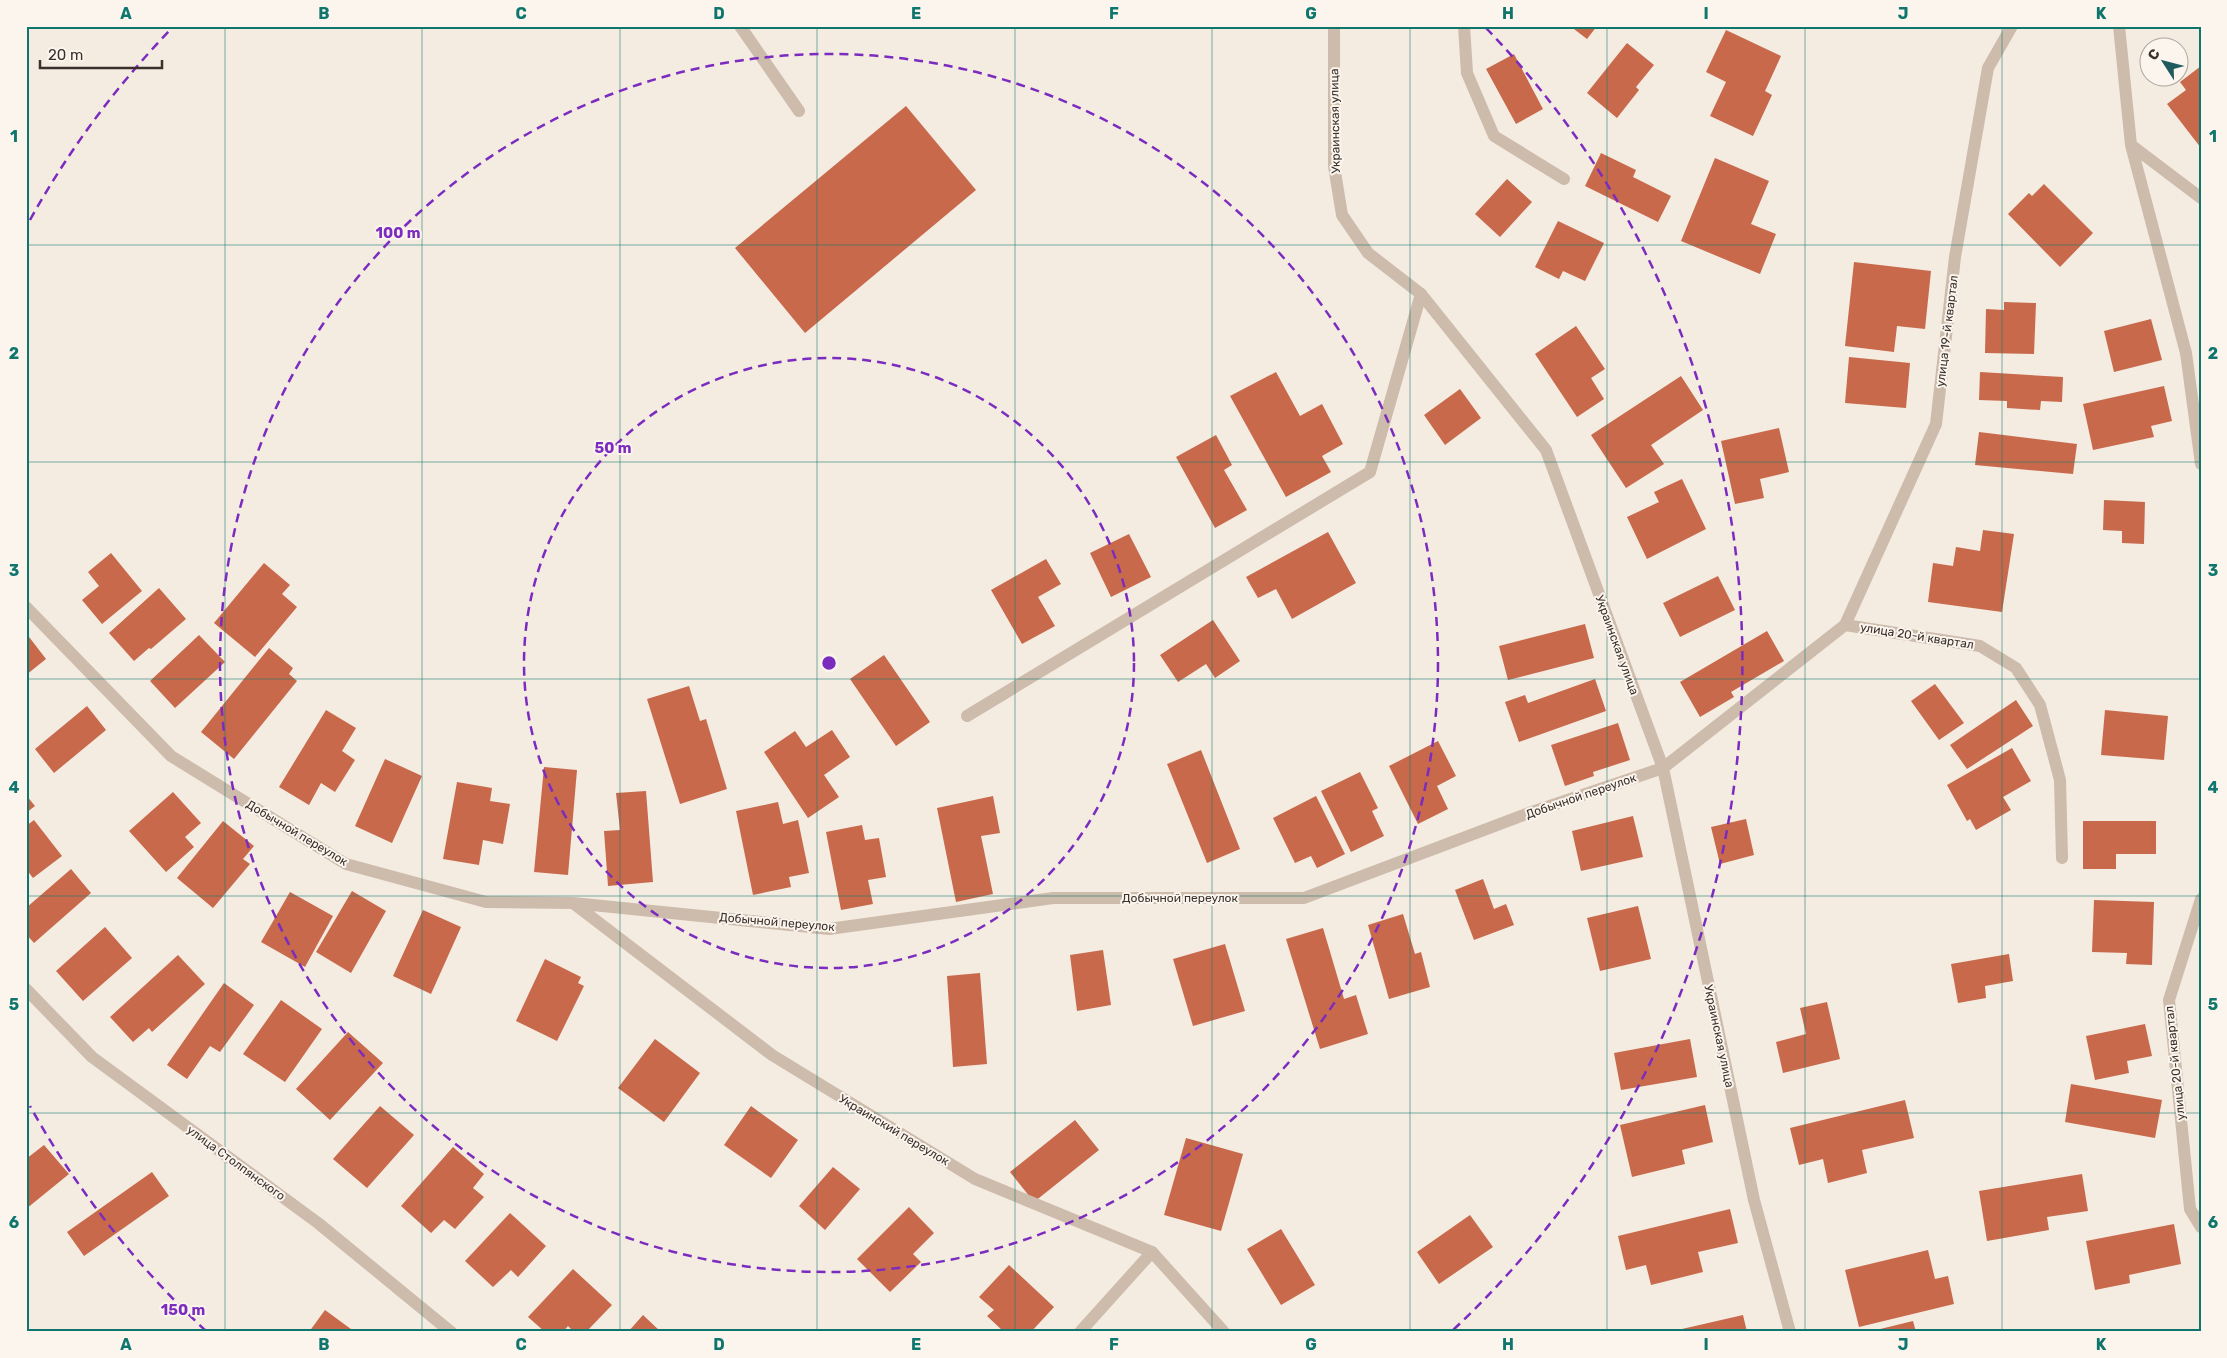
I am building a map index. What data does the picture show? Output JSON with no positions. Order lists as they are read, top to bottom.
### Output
{
  "streets": {
    "street": [
      "Украинская улица",
      "улица 19-й квартал",
      "улица 20-й квартал",
      "Добычной переулок",
      "Украинский переулок",
      "улица Столпянского"
    ]
  },
  "crossings": [
    ["Украинская улица", "улица 20-й квартал"],
    ["Украинская улица", "Добычной переулок"],
    ["улица 19-й квартал", "улица 20-й квартал"],
    ["улица 20-й квартал", "Добычной переулок"],
    ["Добычной переулок", "Украинский переулок"]
  ],
  "scale_bar": "20 m",
  "north": "top left",
  "grid": {
    "columns": [
      "A",
      "B",
      "C",
      "D",
      "E",
      "F",
      "G",
      "H",
      "I",
      "J",
      "K"
    ],
    "rows": [
      "1",
      "2",
      "3",
      "4",
      "5",
      "6"
    ]
  },
  "rings": ["100 m", "50 m", "150 m"]
}
